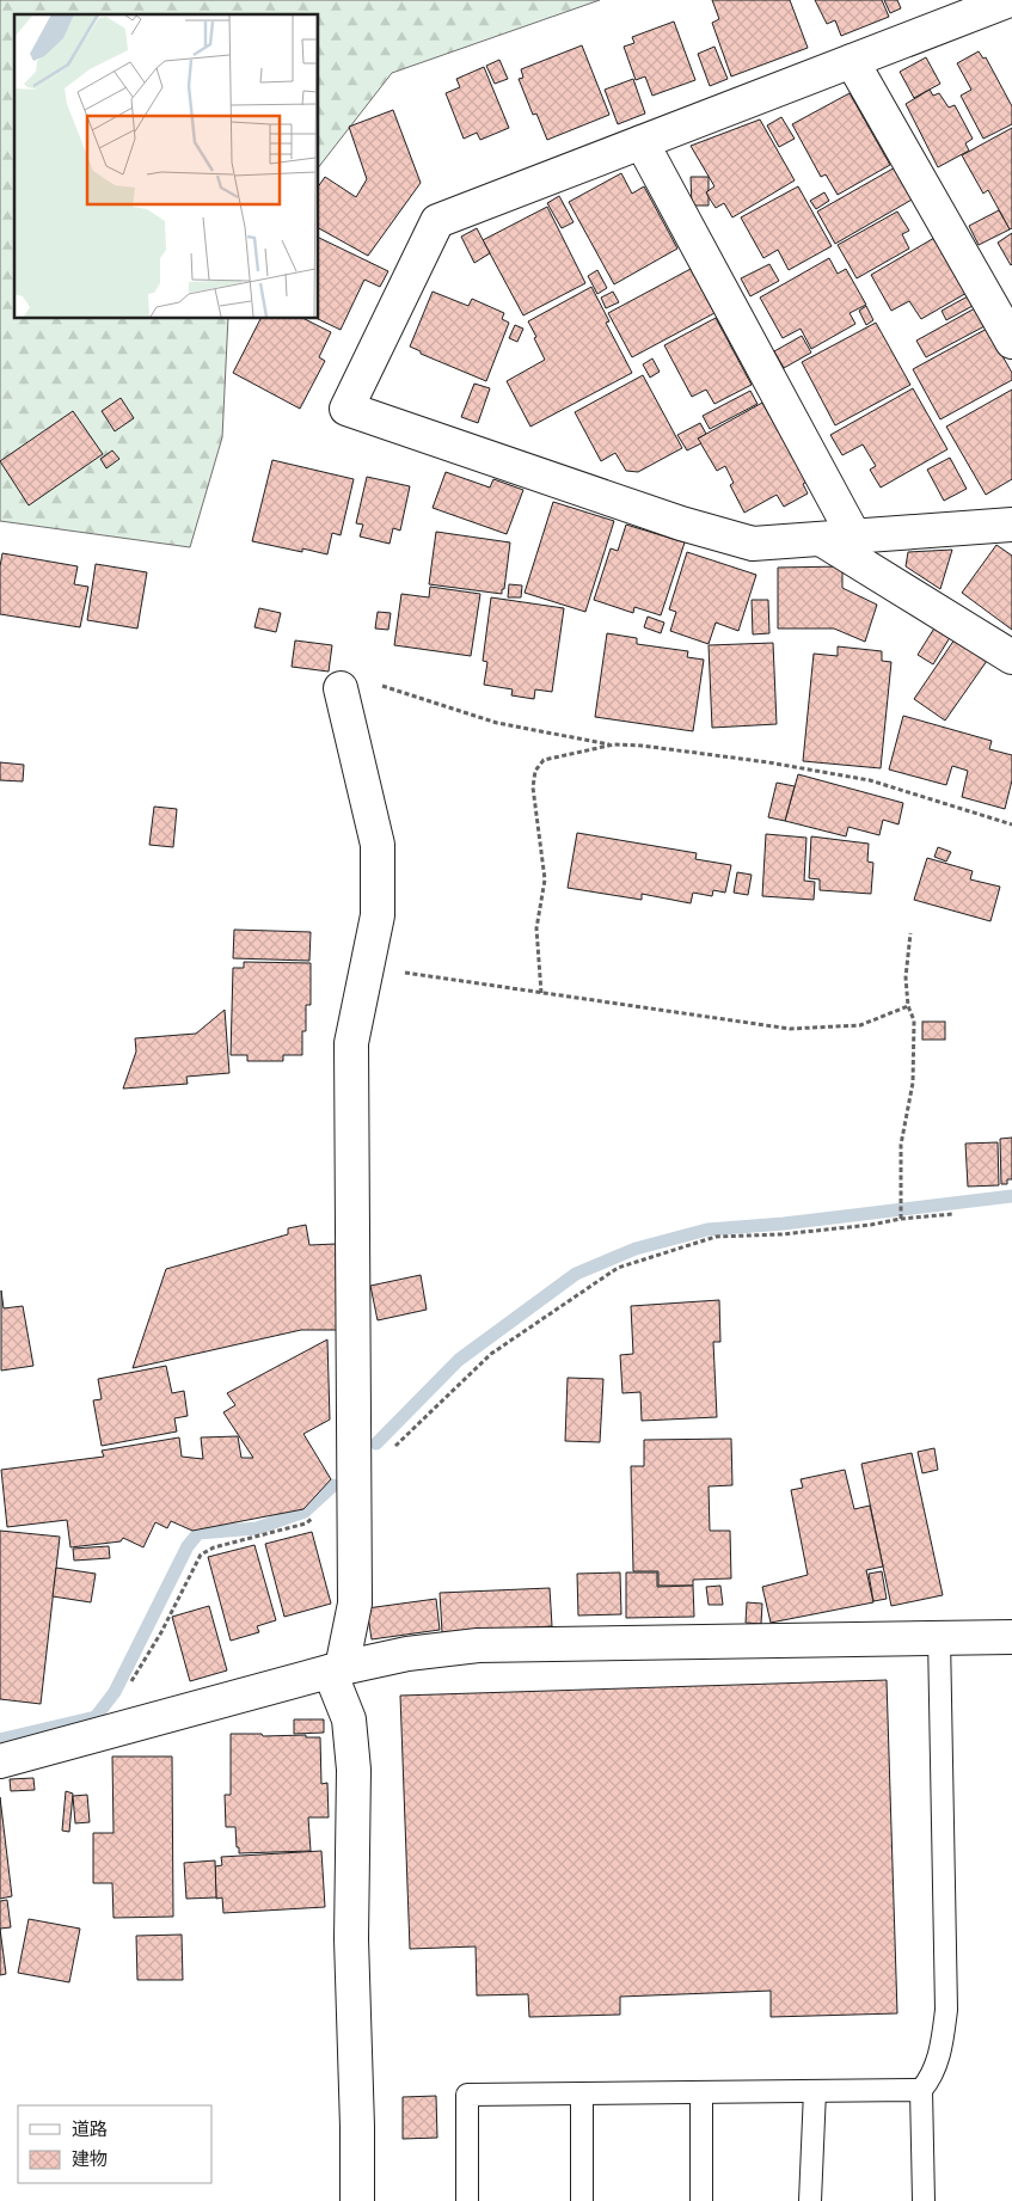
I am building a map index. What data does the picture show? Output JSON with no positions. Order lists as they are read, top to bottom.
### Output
{
  "legend": ["道路", "建物"]
}
